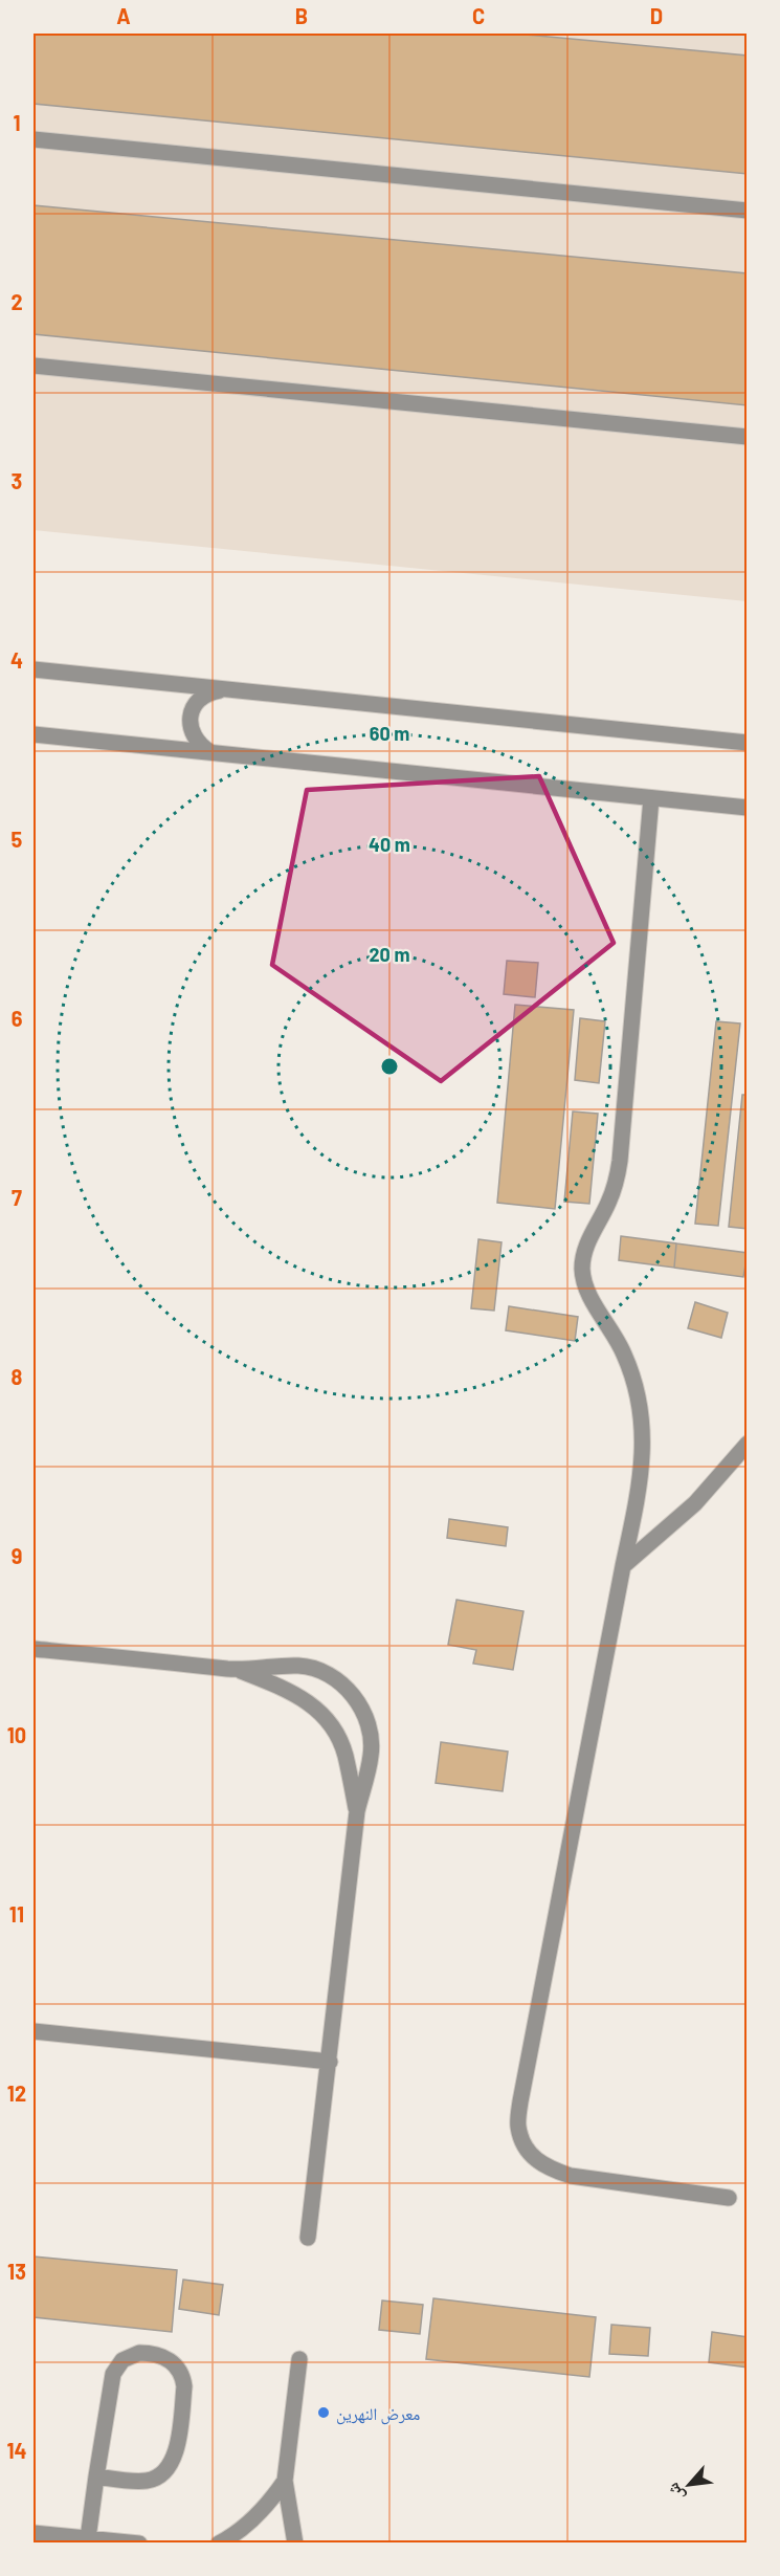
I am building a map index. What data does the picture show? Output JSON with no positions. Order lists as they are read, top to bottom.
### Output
{
  "places": ["معرض النهرين"],
  "north": "bottom left",
  "grid": {
    "columns": [
      "A",
      "B",
      "C",
      "D"
    ],
    "rows": [
      "1",
      "2",
      "3",
      "4",
      "5",
      "6",
      "7",
      "8",
      "9",
      "10",
      "11",
      "12",
      "13",
      "14"
    ]
  },
  "rings": ["60 m", "40 m", "20 m"]
}
